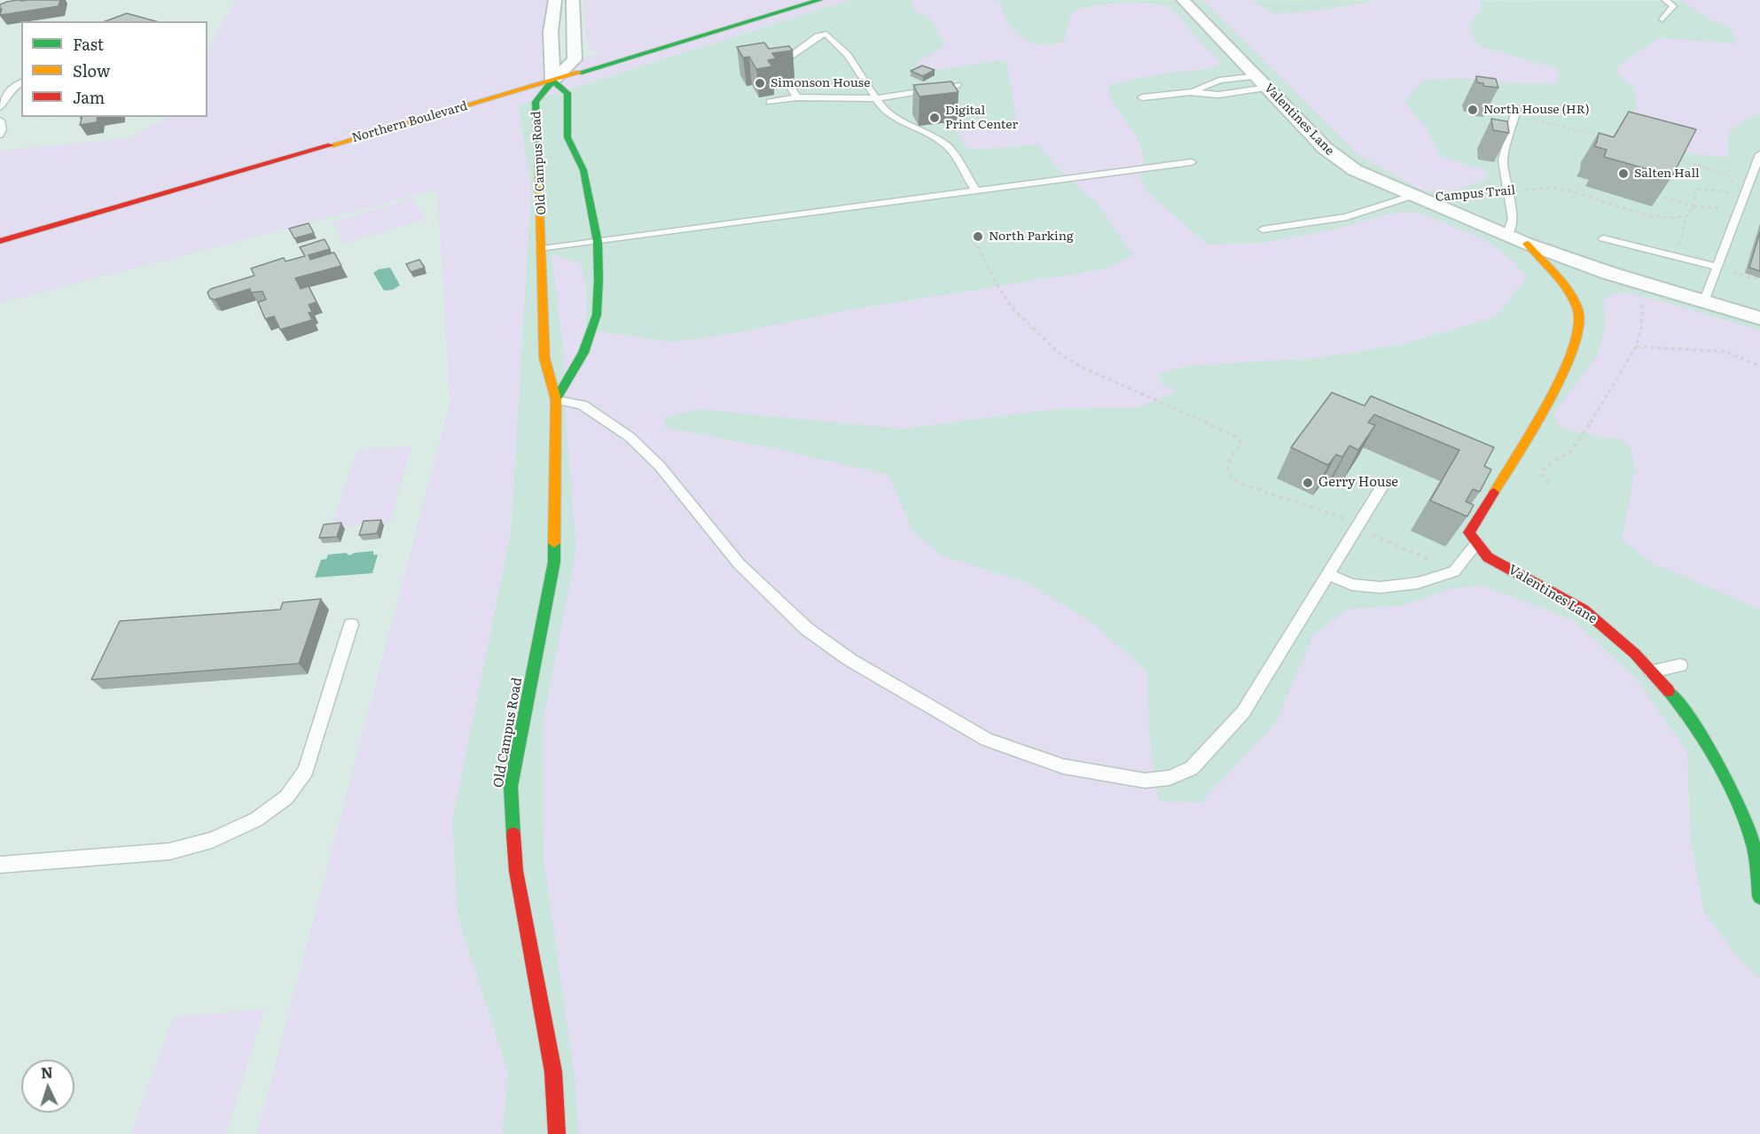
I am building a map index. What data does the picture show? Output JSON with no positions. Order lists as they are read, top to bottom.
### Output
{
  "streets": {
    "street": ["Valentines Lane", "Northern Boulevard", "Old Campus Road"],
    "path": ["Campus Trail"]
  },
  "crossings": [
    ["Northern Boulevard", "Old Campus Road"]
  ],
  "places": [
    "Simonson House",
    "North House (HR)",
    "Digital Print Center",
    "Salten Hall",
    "North Parking",
    "Gerry House"
  ],
  "legend": ["Fast", "Slow", "Jam"],
  "north": "top"
}
